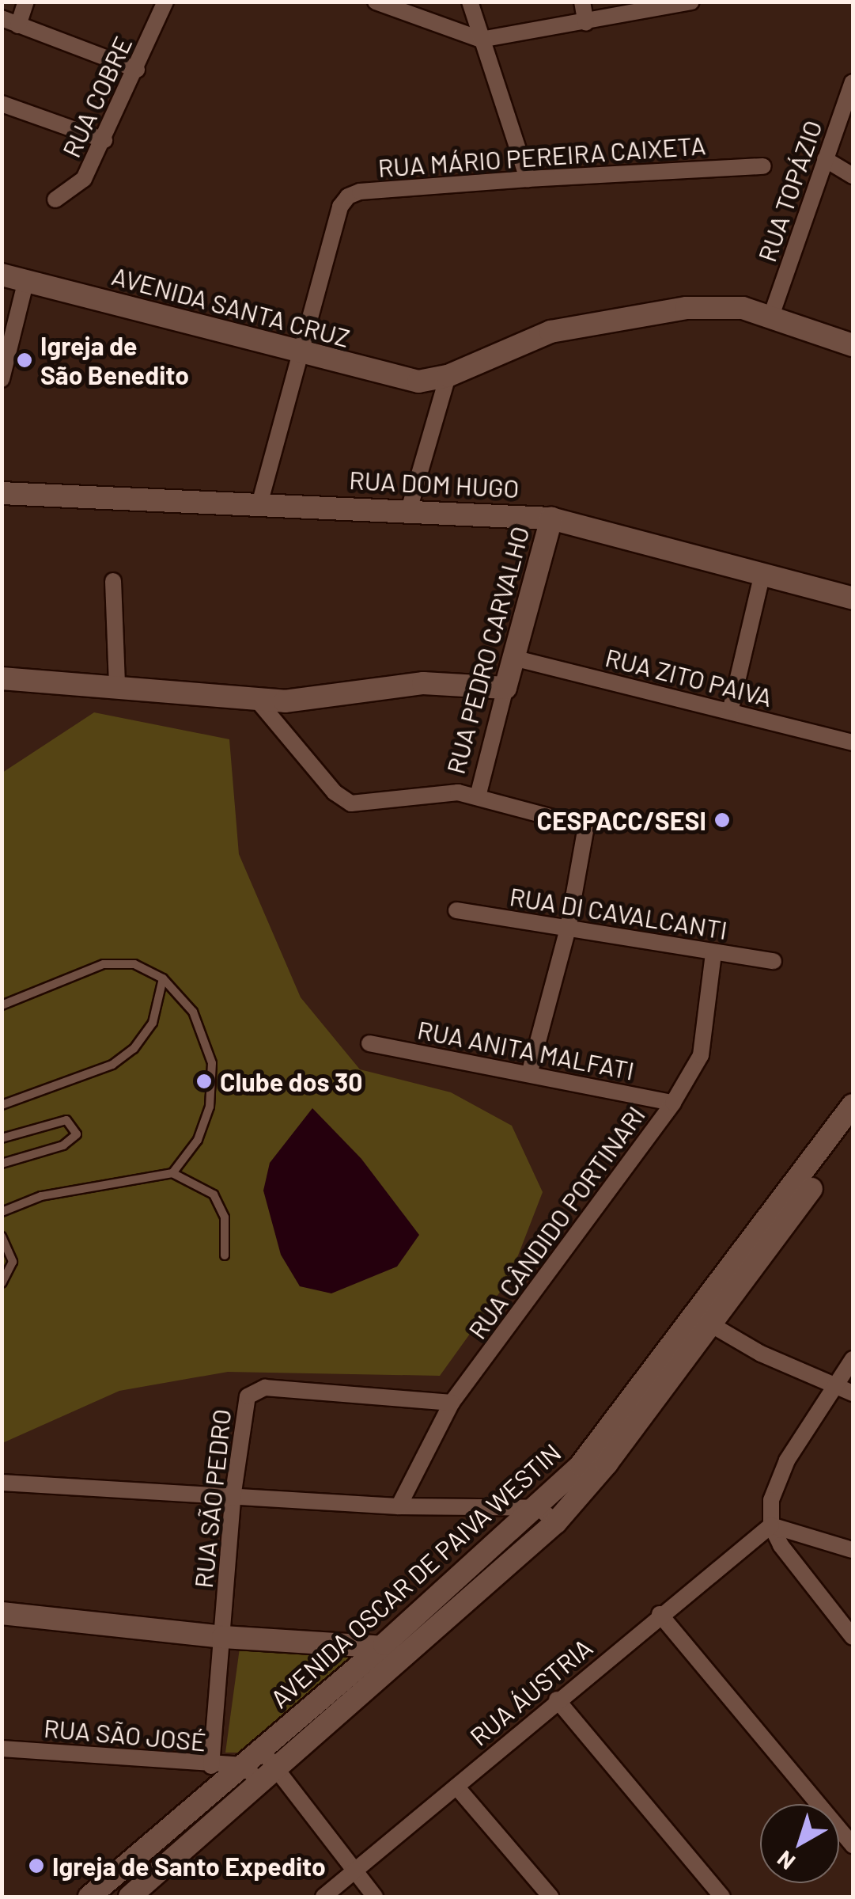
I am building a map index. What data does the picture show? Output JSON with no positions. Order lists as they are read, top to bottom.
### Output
{
  "streets": {
    "street": [
      "RUA COBRE",
      "RUA MÁRIO PEREIRA CAIXETA",
      "RUA TOPÁZIO",
      "AVENIDA SANTA CRUZ",
      "RUA DOM HUGO",
      "RUA PEDRO CARVALHO",
      "RUA ZITO PAIVA",
      "RUA DI CAVALCANTI",
      "RUA ANITA MALFATI",
      "RUA CÂNDIDO PORTINARI",
      "RUA SÃO PEDRO",
      "AVENIDA OSCAR DE PAIVA WESTIN",
      "RUA ÁUSTRIA",
      "RUA SÃO JOSÉ"
    ]
  },
  "crossings": [
    ["RUA MÁRIO PEREIRA CAIXETA", "AVENIDA SANTA CRUZ"],
    ["RUA TOPÁZIO", "AVENIDA SANTA CRUZ"],
    ["RUA DOM HUGO", "RUA PEDRO CARVALHO"],
    ["RUA PEDRO CARVALHO", "RUA ZITO PAIVA"],
    ["RUA DI CAVALCANTI", "RUA CÂNDIDO PORTINARI"],
    ["RUA ANITA MALFATI", "RUA CÂNDIDO PORTINARI"],
    ["RUA CÂNDIDO PORTINARI", "RUA SÃO PEDRO"],
    ["RUA SÃO PEDRO", "RUA SÃO JOSÉ"],
    ["AVENIDA OSCAR DE PAIVA WESTIN", "RUA SÃO JOSÉ"]
  ],
  "places": [
    "Igreja de São Benedito",
    "CESPACC/SESI",
    "Clube dos 30",
    "Igreja de Santo Expedito"
  ],
  "north": "bottom left"
}
